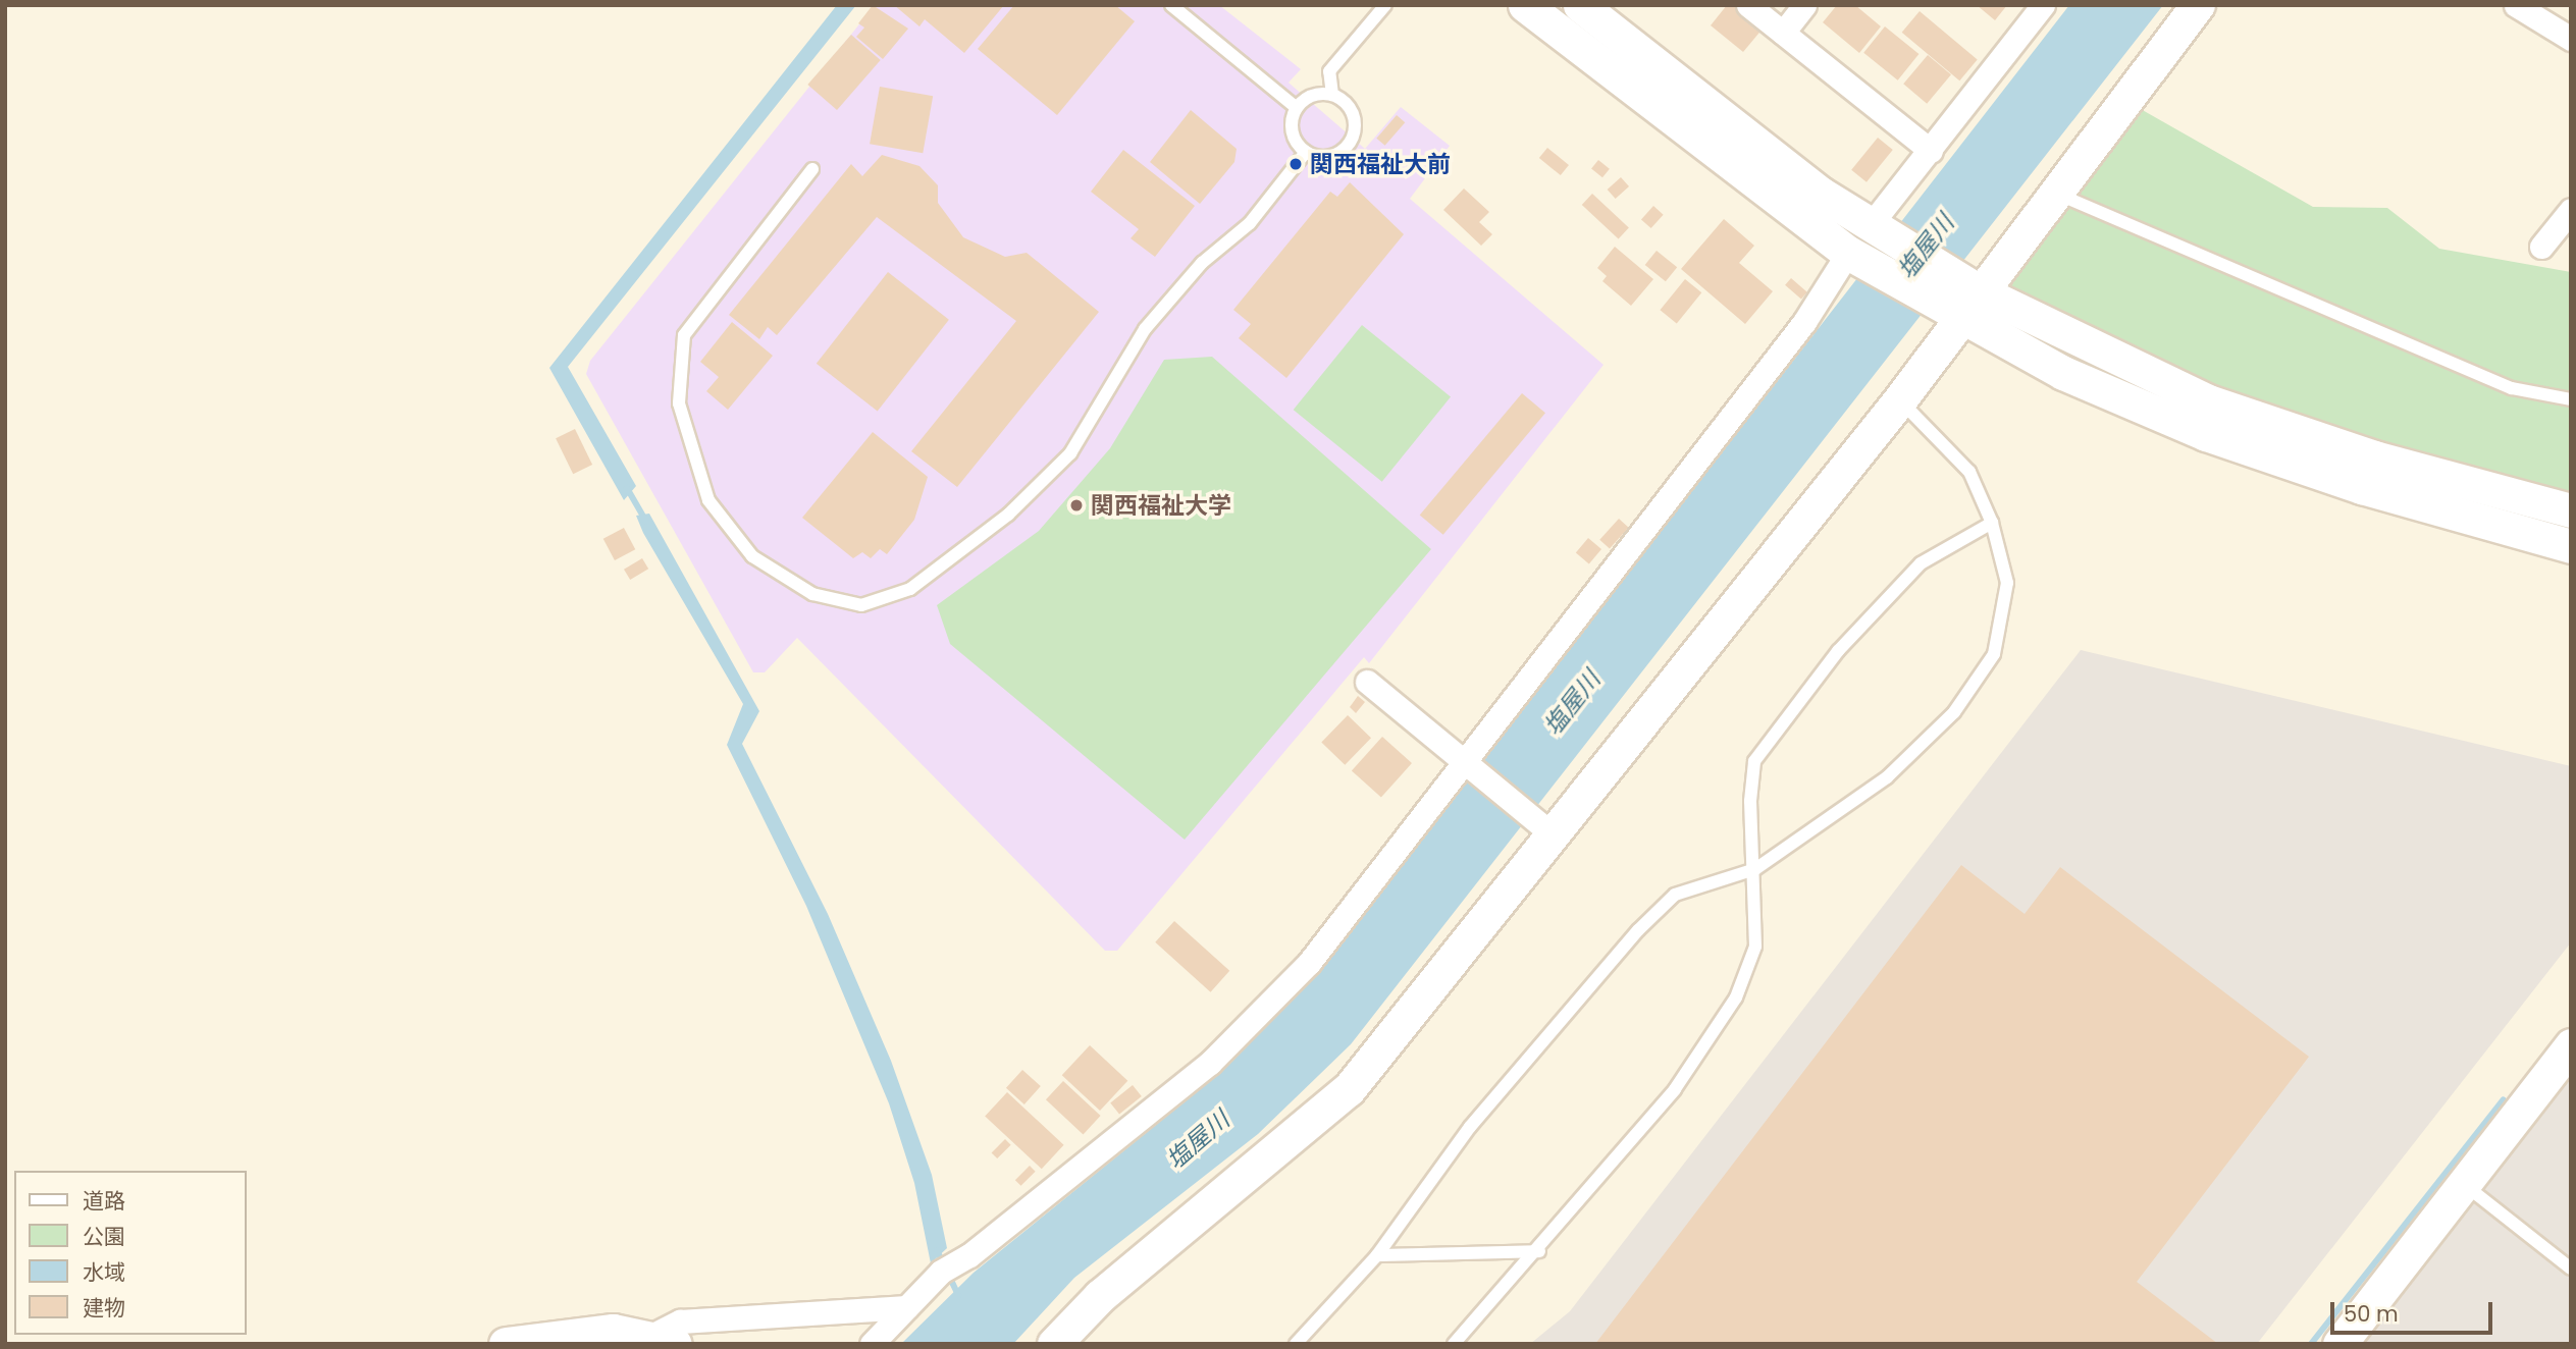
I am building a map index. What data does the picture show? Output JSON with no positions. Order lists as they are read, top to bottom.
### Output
{
  "water": ["塩屋川"],
  "places": ["関西福祉大前", "関西福祉大学"],
  "legend": [
    "道路",
    "公園",
    "水域",
    "建物"
  ],
  "scale_bar": "50 m"
}
